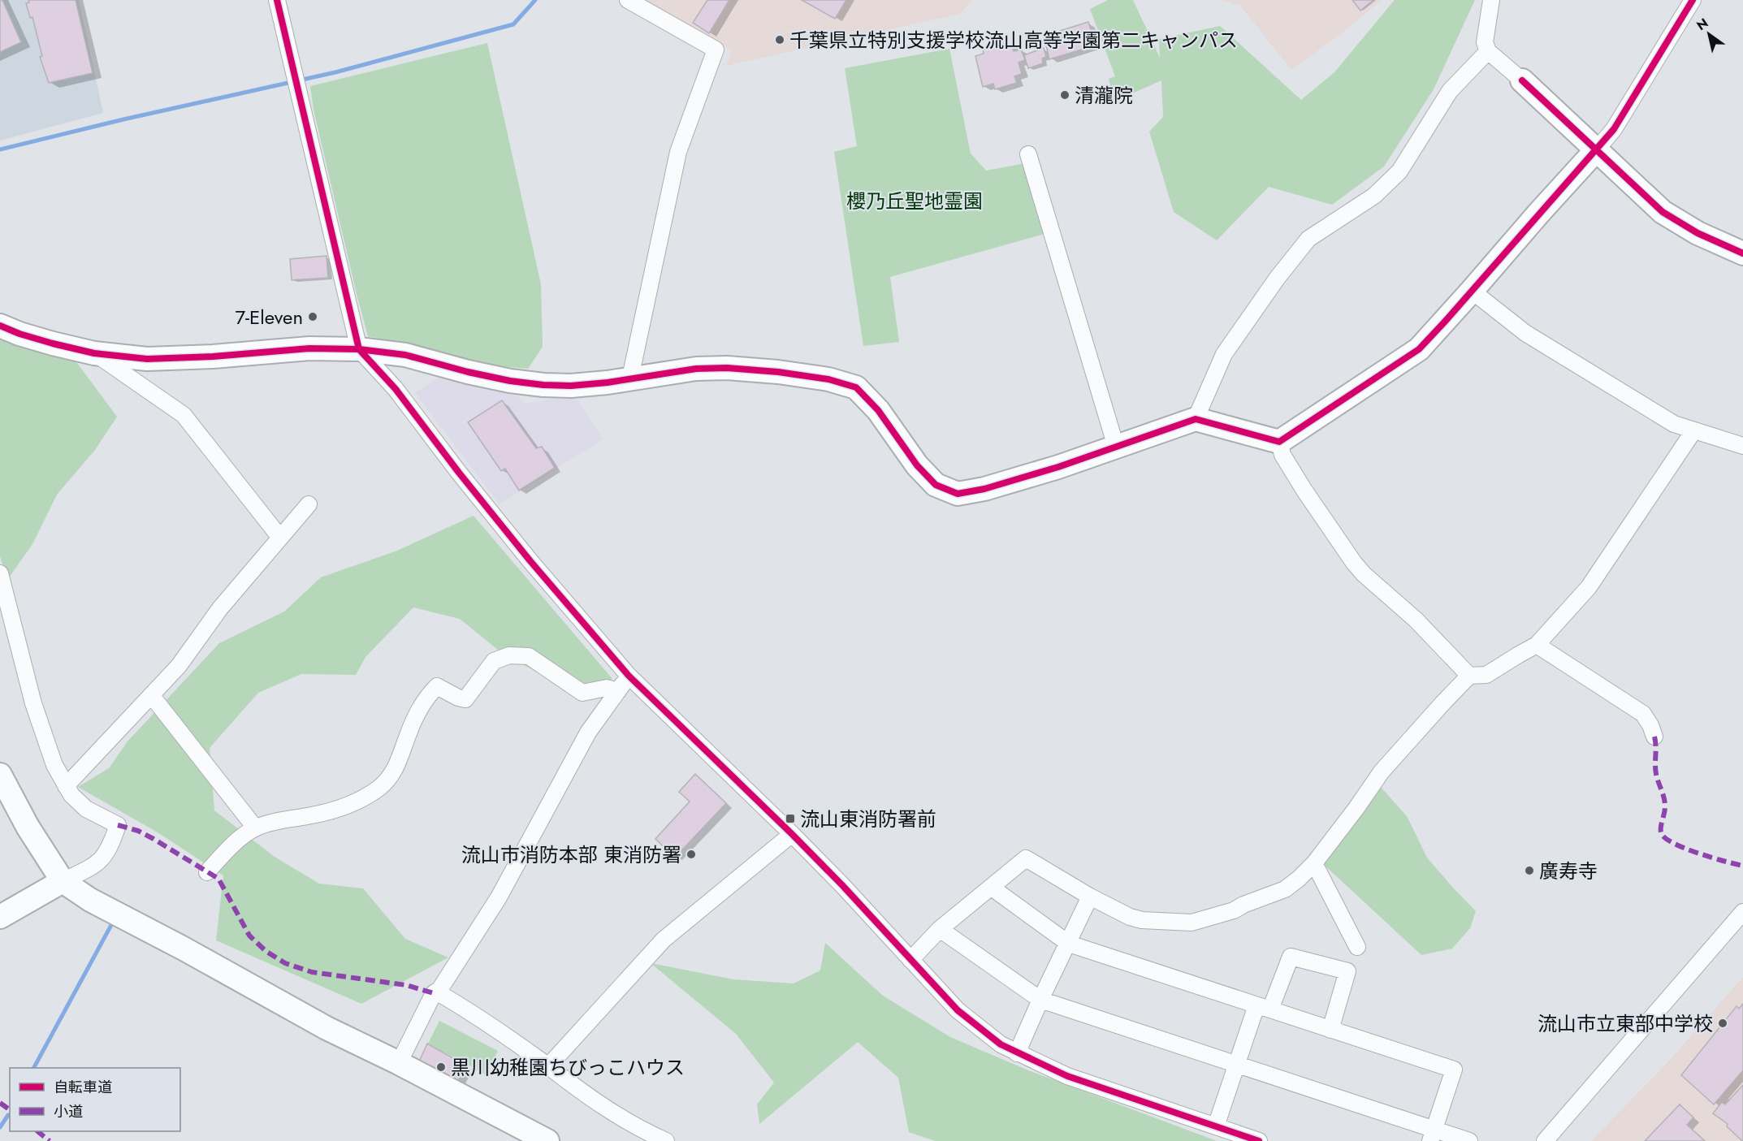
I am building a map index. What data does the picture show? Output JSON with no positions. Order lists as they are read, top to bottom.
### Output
{
  "parks": ["櫻乃丘聖地霊園"],
  "places": {
    "other": [
      "千葉県立特別支援学校流山高等学園第二キャンパス",
      "清瀧院",
      "7-Eleven",
      "流山市消防本部 東消防署",
      "廣寿寺",
      "流山市立東部中学校",
      "黒川幼稚園ちびっこハウス"
    ],
    "transit": ["流山東消防署前"]
  },
  "legend": ["自転車道", "小道"],
  "north": "top left"
}
